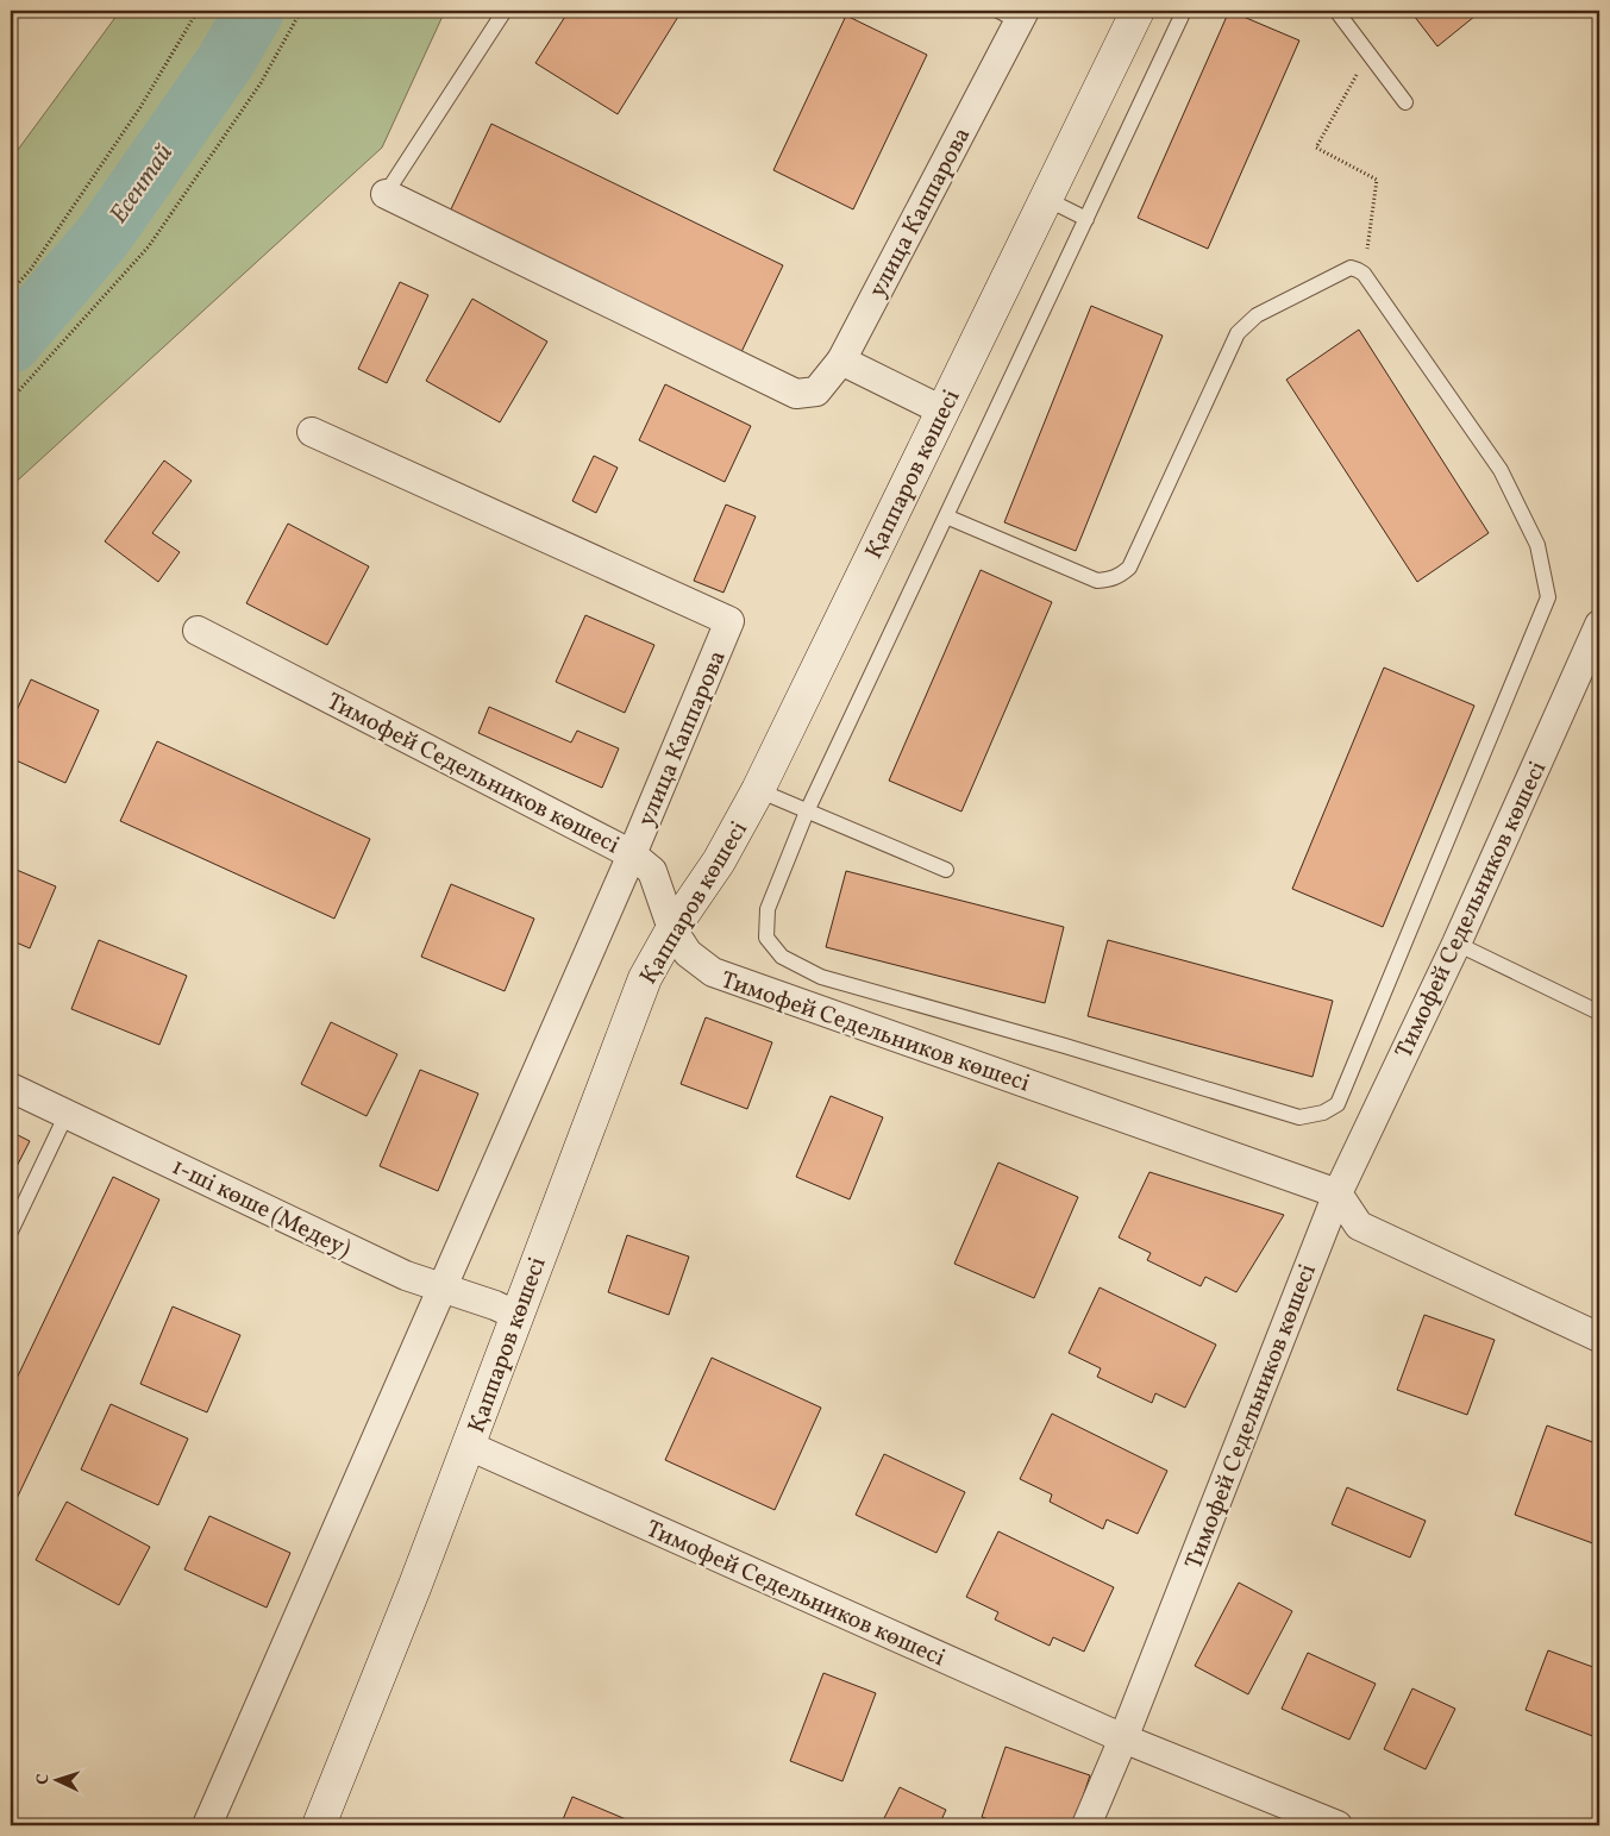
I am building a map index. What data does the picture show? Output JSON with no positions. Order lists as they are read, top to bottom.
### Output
{
  "streets": {
    "street": [
      "улица Каппарова",
      "Қаппаров көшесі",
      "Тимофей Седельников көшесі",
      "1-ші көше (Медеу)"
    ]
  },
  "crossings": [
    ["улица Каппарова", "Тимофей Седельников көшесі"],
    ["Қаппаров көшесі", "Тимофей Седельников көшесі"],
    ["Қаппаров көшесі", "1-ші көше (Медеу)"]
  ],
  "water": ["Есентай"],
  "north": "left"
}
